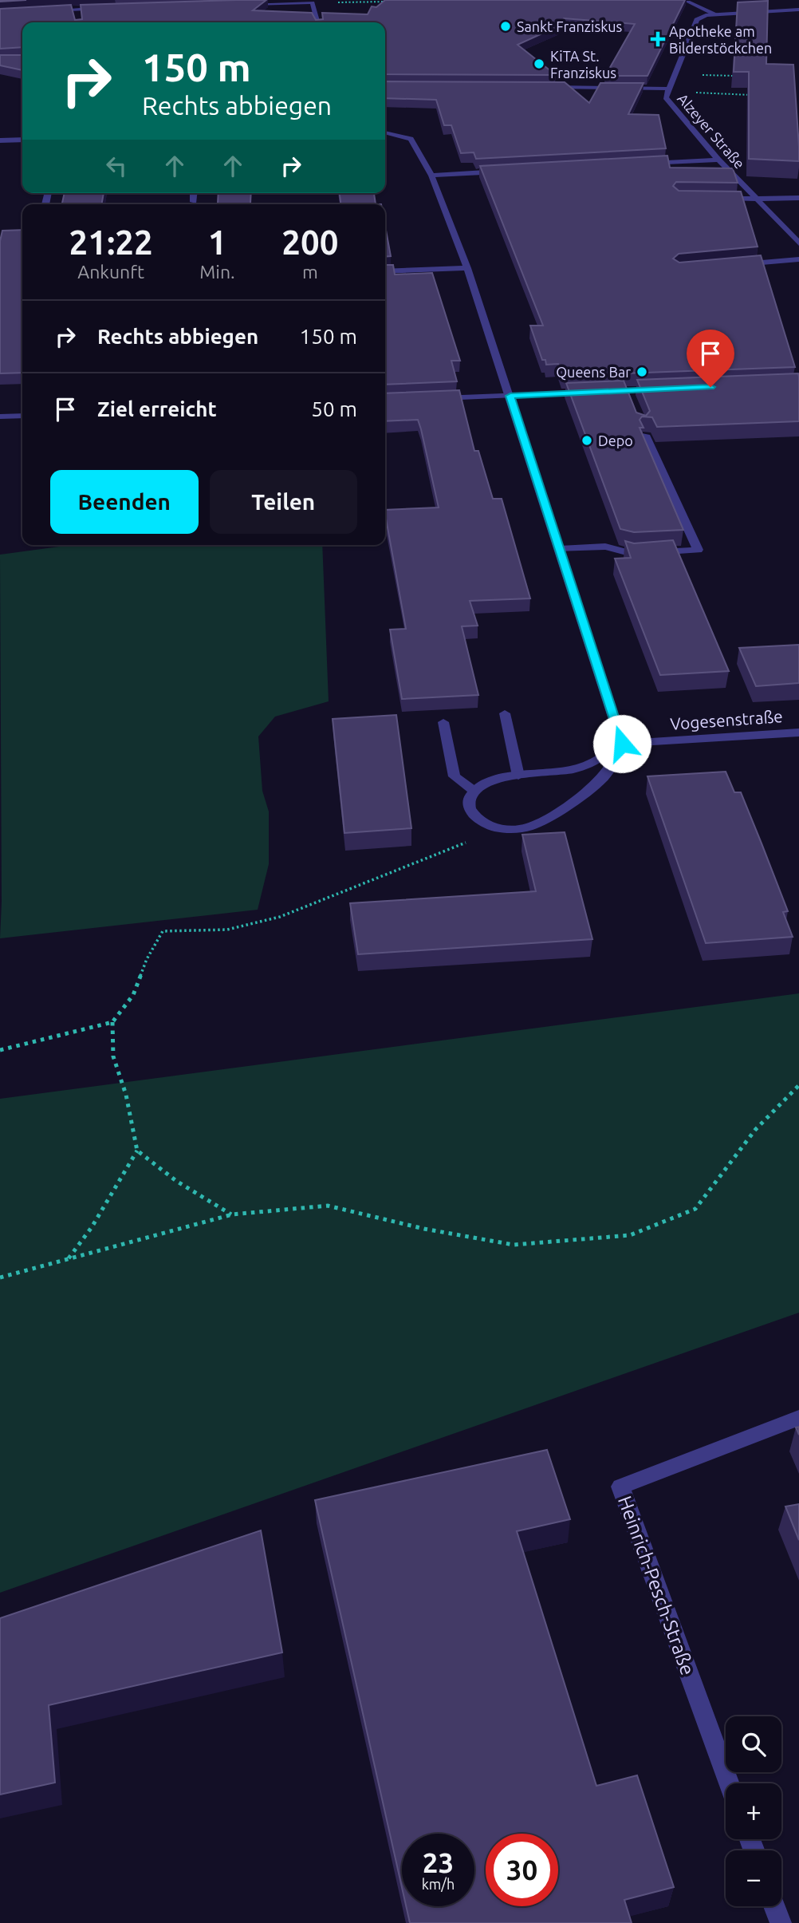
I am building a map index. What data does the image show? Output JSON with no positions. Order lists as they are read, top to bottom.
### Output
{
  "streets": {
    "street": ["Alzeyer Straße", "Vogesenstraße", "Heinrich-Pesch-Straße"]
  },
  "places": {
    "other": [
      "Sankt Franziskus",
      "KiTA St. Franziskus",
      "Queens Bar",
      "Depo"
    ],
    "health": ["Apotheke am Bilderstöckchen"]
  },
  "page": {
    "turn": ["150 m", "Rechts abbiegen"],
    "eta": [
      "21:22",
      "Ankunft",
      "1",
      "Min.",
      "200",
      "m"
    ],
    "list": [
      {
        "name": "Rechts abbiegen",
        "value": "150 m"
      },
      {
        "name": "Ziel erreicht",
        "value": "50 m"
      }
    ],
    "buttons": ["Beenden", "Teilen"],
    "map_buttons": ["+", "−"],
    "speed": "23 km/h",
    "limit": "30"
  }
}
